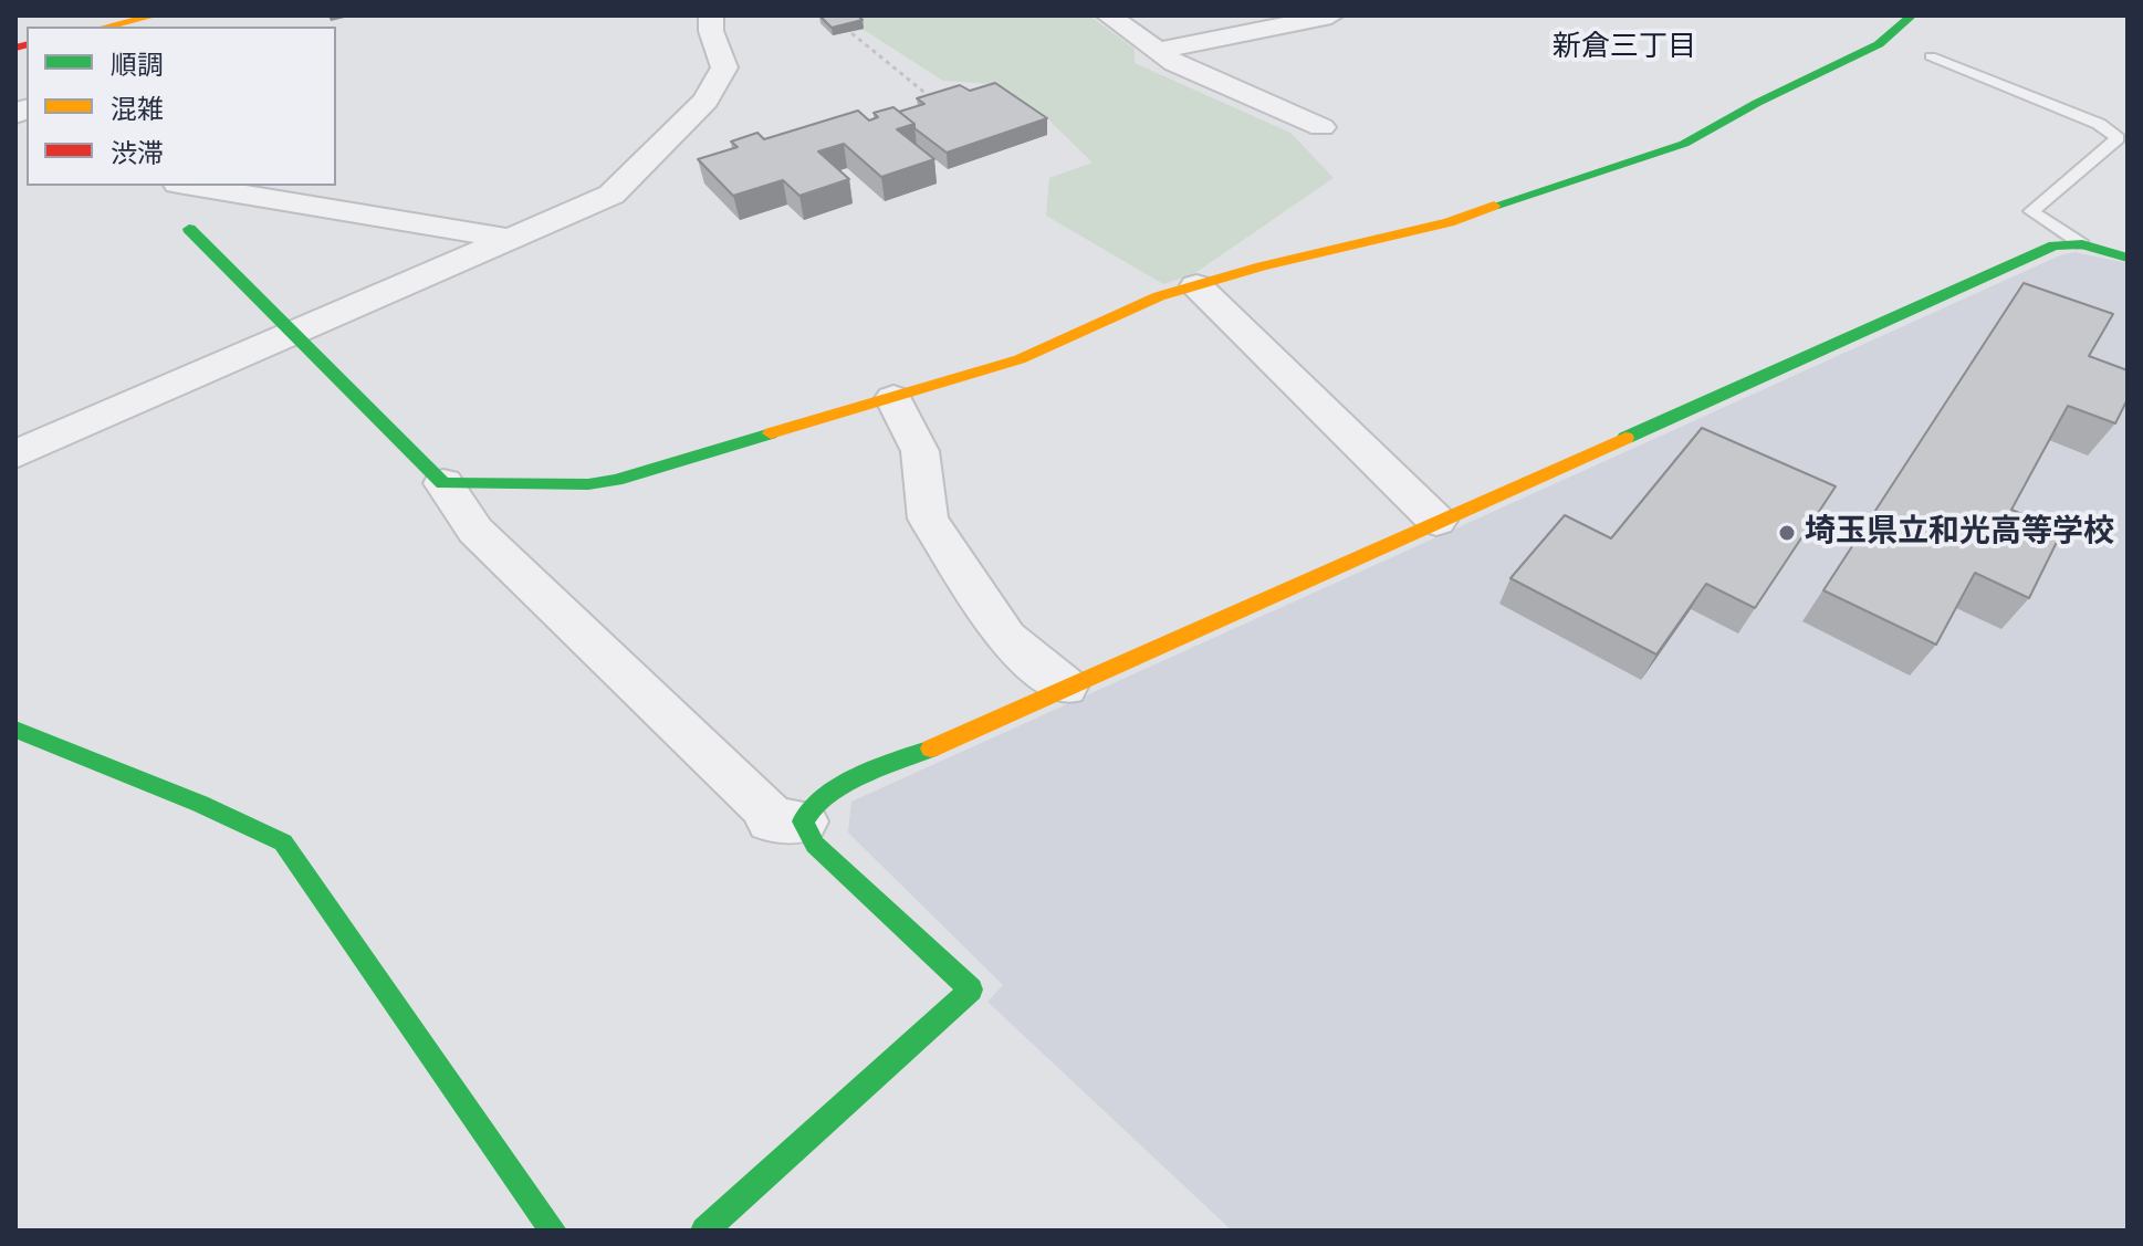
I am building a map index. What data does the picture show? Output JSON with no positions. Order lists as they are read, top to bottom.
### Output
{
  "districts": ["新倉三丁目"],
  "places": ["埼玉県立和光高等学校"],
  "legend": ["順調", "混雑", "渋滞"]
}
